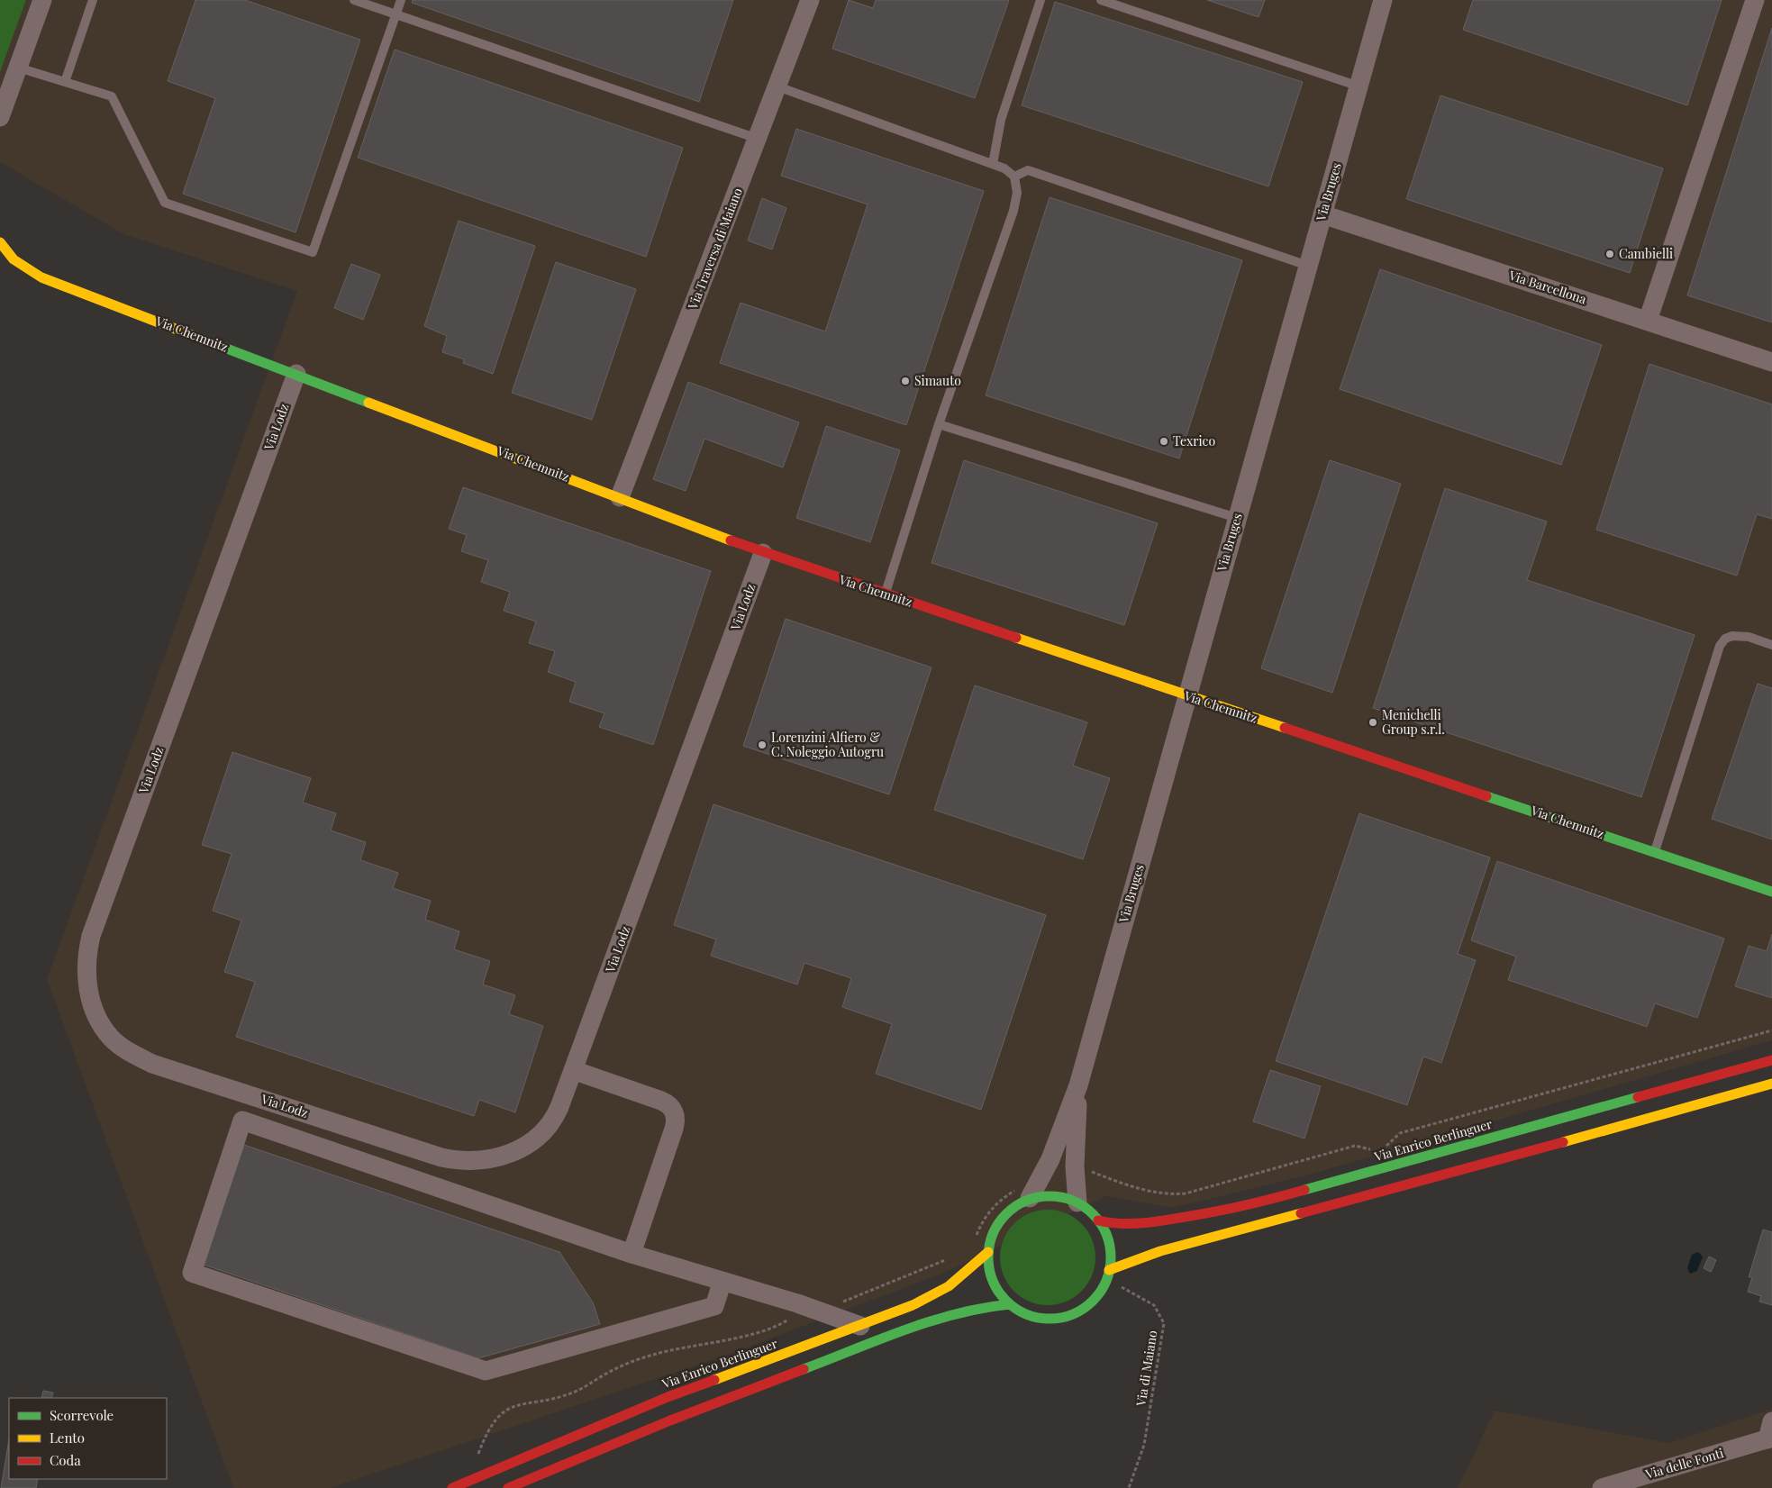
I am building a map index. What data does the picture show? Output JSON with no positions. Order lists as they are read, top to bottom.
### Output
{
  "streets": {
    "main road": ["Via Chemnitz", "Via Enrico Berlinguer"],
    "street": [
      "Via Bruges",
      "Via Traversa di Maiano",
      "Via Barcellona",
      "Via Lodz",
      "Via delle Fonti"
    ],
    "path": ["Via di Maiano"]
  },
  "crossings": [
    ["Via Bruges", "Via Barcellona"],
    ["Via Bruges", "Via Chemnitz"],
    ["Via Bruges", "Via Enrico Berlinguer"],
    ["Via Bruges", "Via di Maiano"],
    ["Via Traversa di Maiano", "Via Chemnitz"],
    ["Via Chemnitz", "Via Lodz"],
    ["Via Enrico Berlinguer", "Via di Maiano"]
  ],
  "places": [
    "Cambielli",
    "Simauto",
    "Texrico",
    "Menichelli Group s.r.l.",
    "Lorenzini Alfiero & C. Noleggio Autogru"
  ],
  "legend": ["Scorrevole", "Lento", "Coda"]
}
